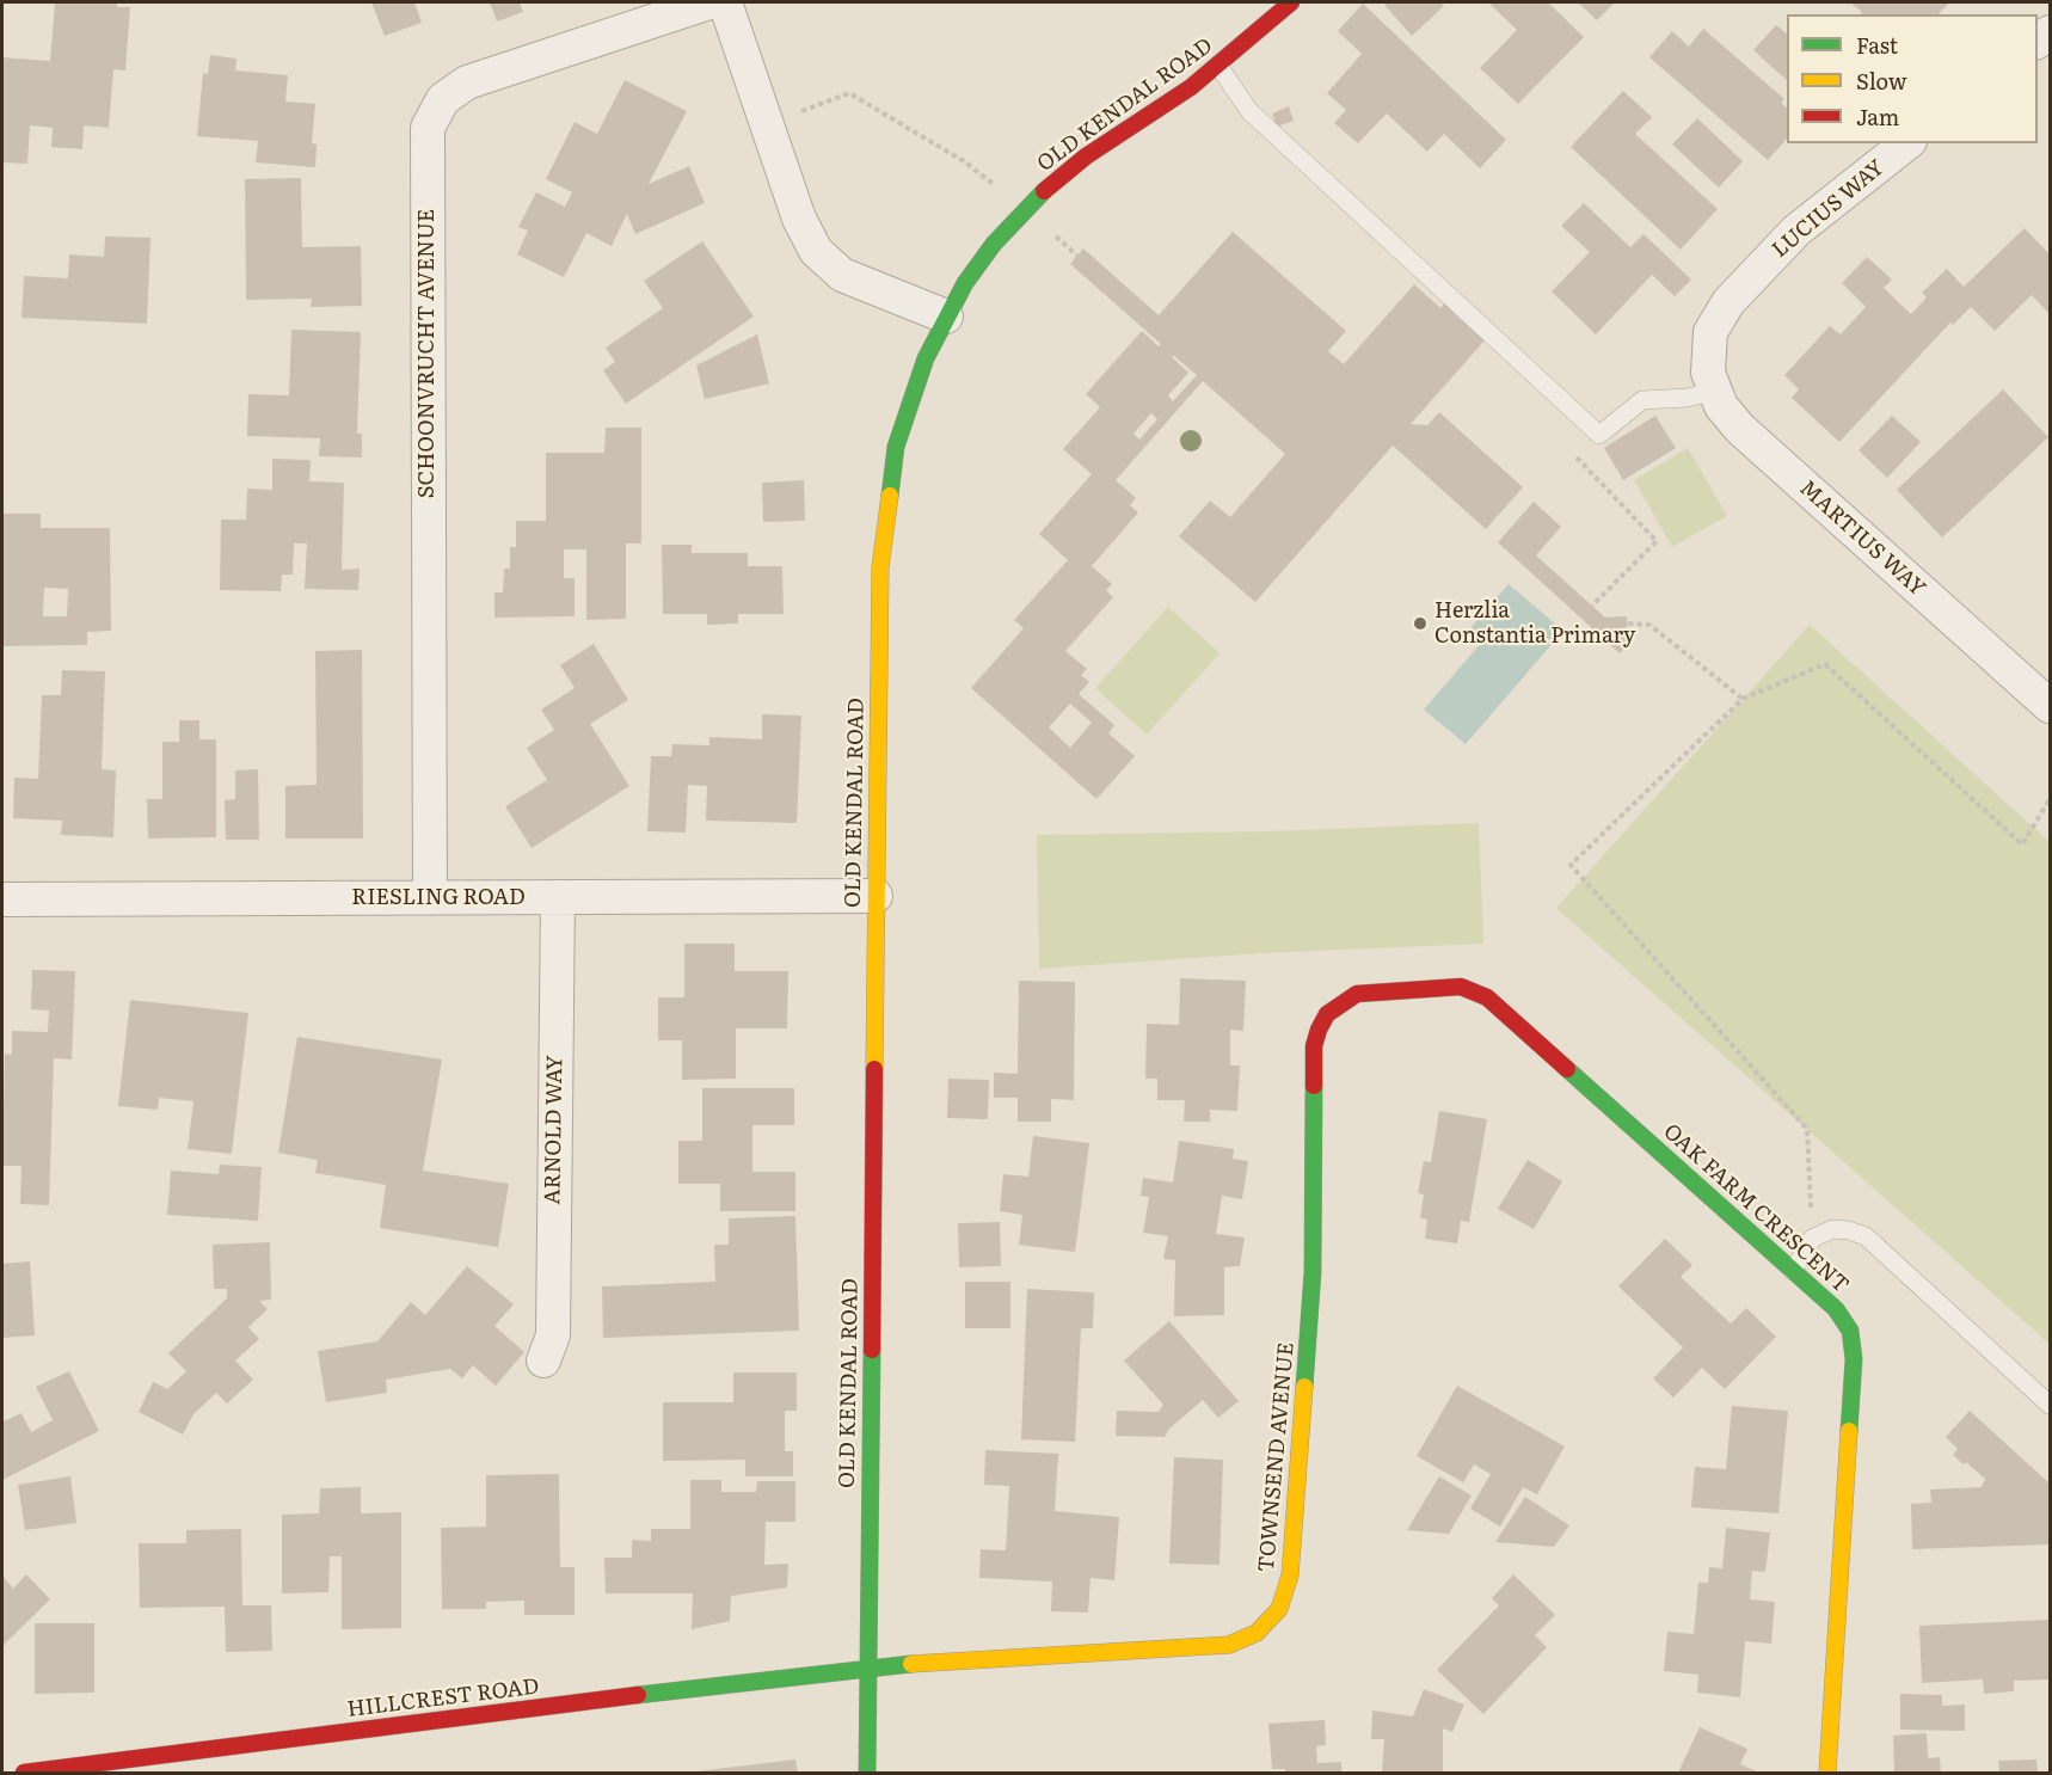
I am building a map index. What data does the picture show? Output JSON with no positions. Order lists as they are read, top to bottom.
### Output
{
  "streets": {
    "street": [
      "OLD KENDAL ROAD",
      "LUCIUS WAY",
      "SCHOONVRUCHT AVENUE",
      "MARTIUS WAY",
      "RIESLING ROAD",
      "ARNOLD WAY",
      "OAK FARM CRESCENT",
      "TOWNSEND AVENUE",
      "HILLCREST ROAD"
    ]
  },
  "crossings": [
    ["OLD KENDAL ROAD", "RIESLING ROAD"],
    ["OLD KENDAL ROAD", "TOWNSEND AVENUE"],
    ["OLD KENDAL ROAD", "HILLCREST ROAD"],
    ["LUCIUS WAY", "MARTIUS WAY"],
    ["SCHOONVRUCHT AVENUE", "RIESLING ROAD"],
    ["RIESLING ROAD", "ARNOLD WAY"],
    ["OAK FARM CRESCENT", "TOWNSEND AVENUE"],
    ["TOWNSEND AVENUE", "HILLCREST ROAD"]
  ],
  "places": ["Herzlia Constantia Primary"],
  "legend": ["Fast", "Slow", "Jam"]
}
